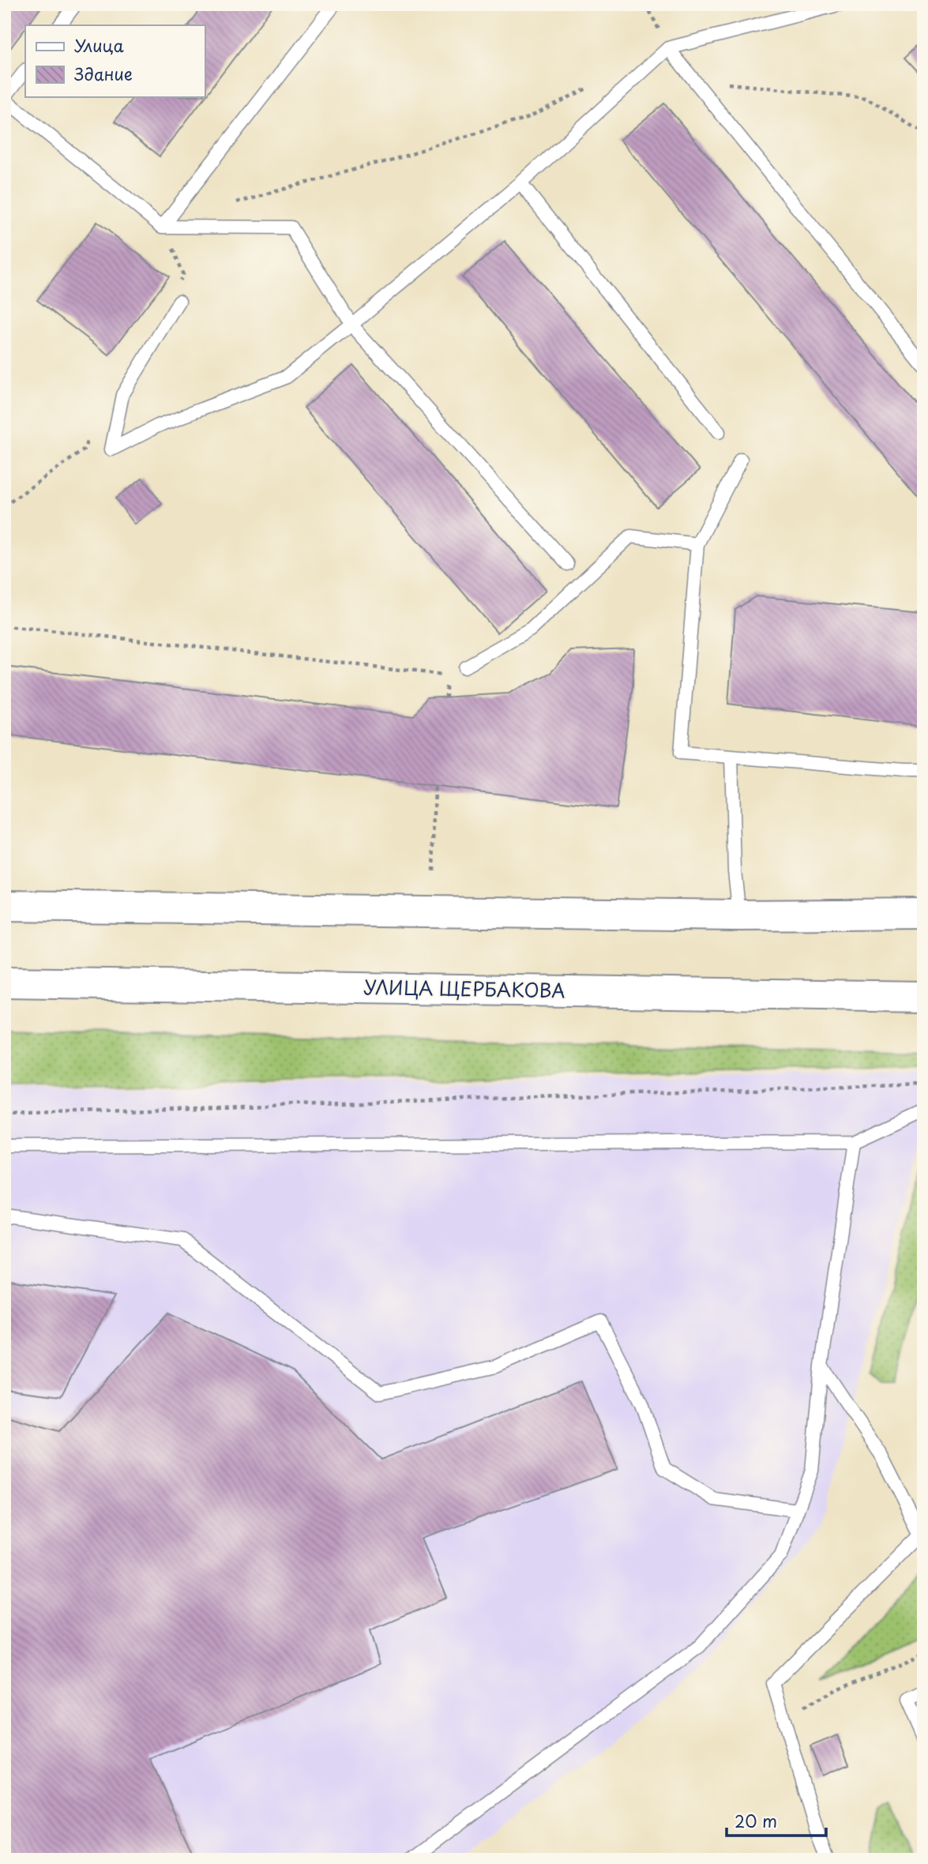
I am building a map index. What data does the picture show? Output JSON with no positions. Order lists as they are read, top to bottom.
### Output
{
  "streets": {
    "main road": ["УЛИЦА ЩЕРБАКОВА"]
  },
  "legend": ["Улица", "Здание"],
  "scale_bar": "20 m"
}
